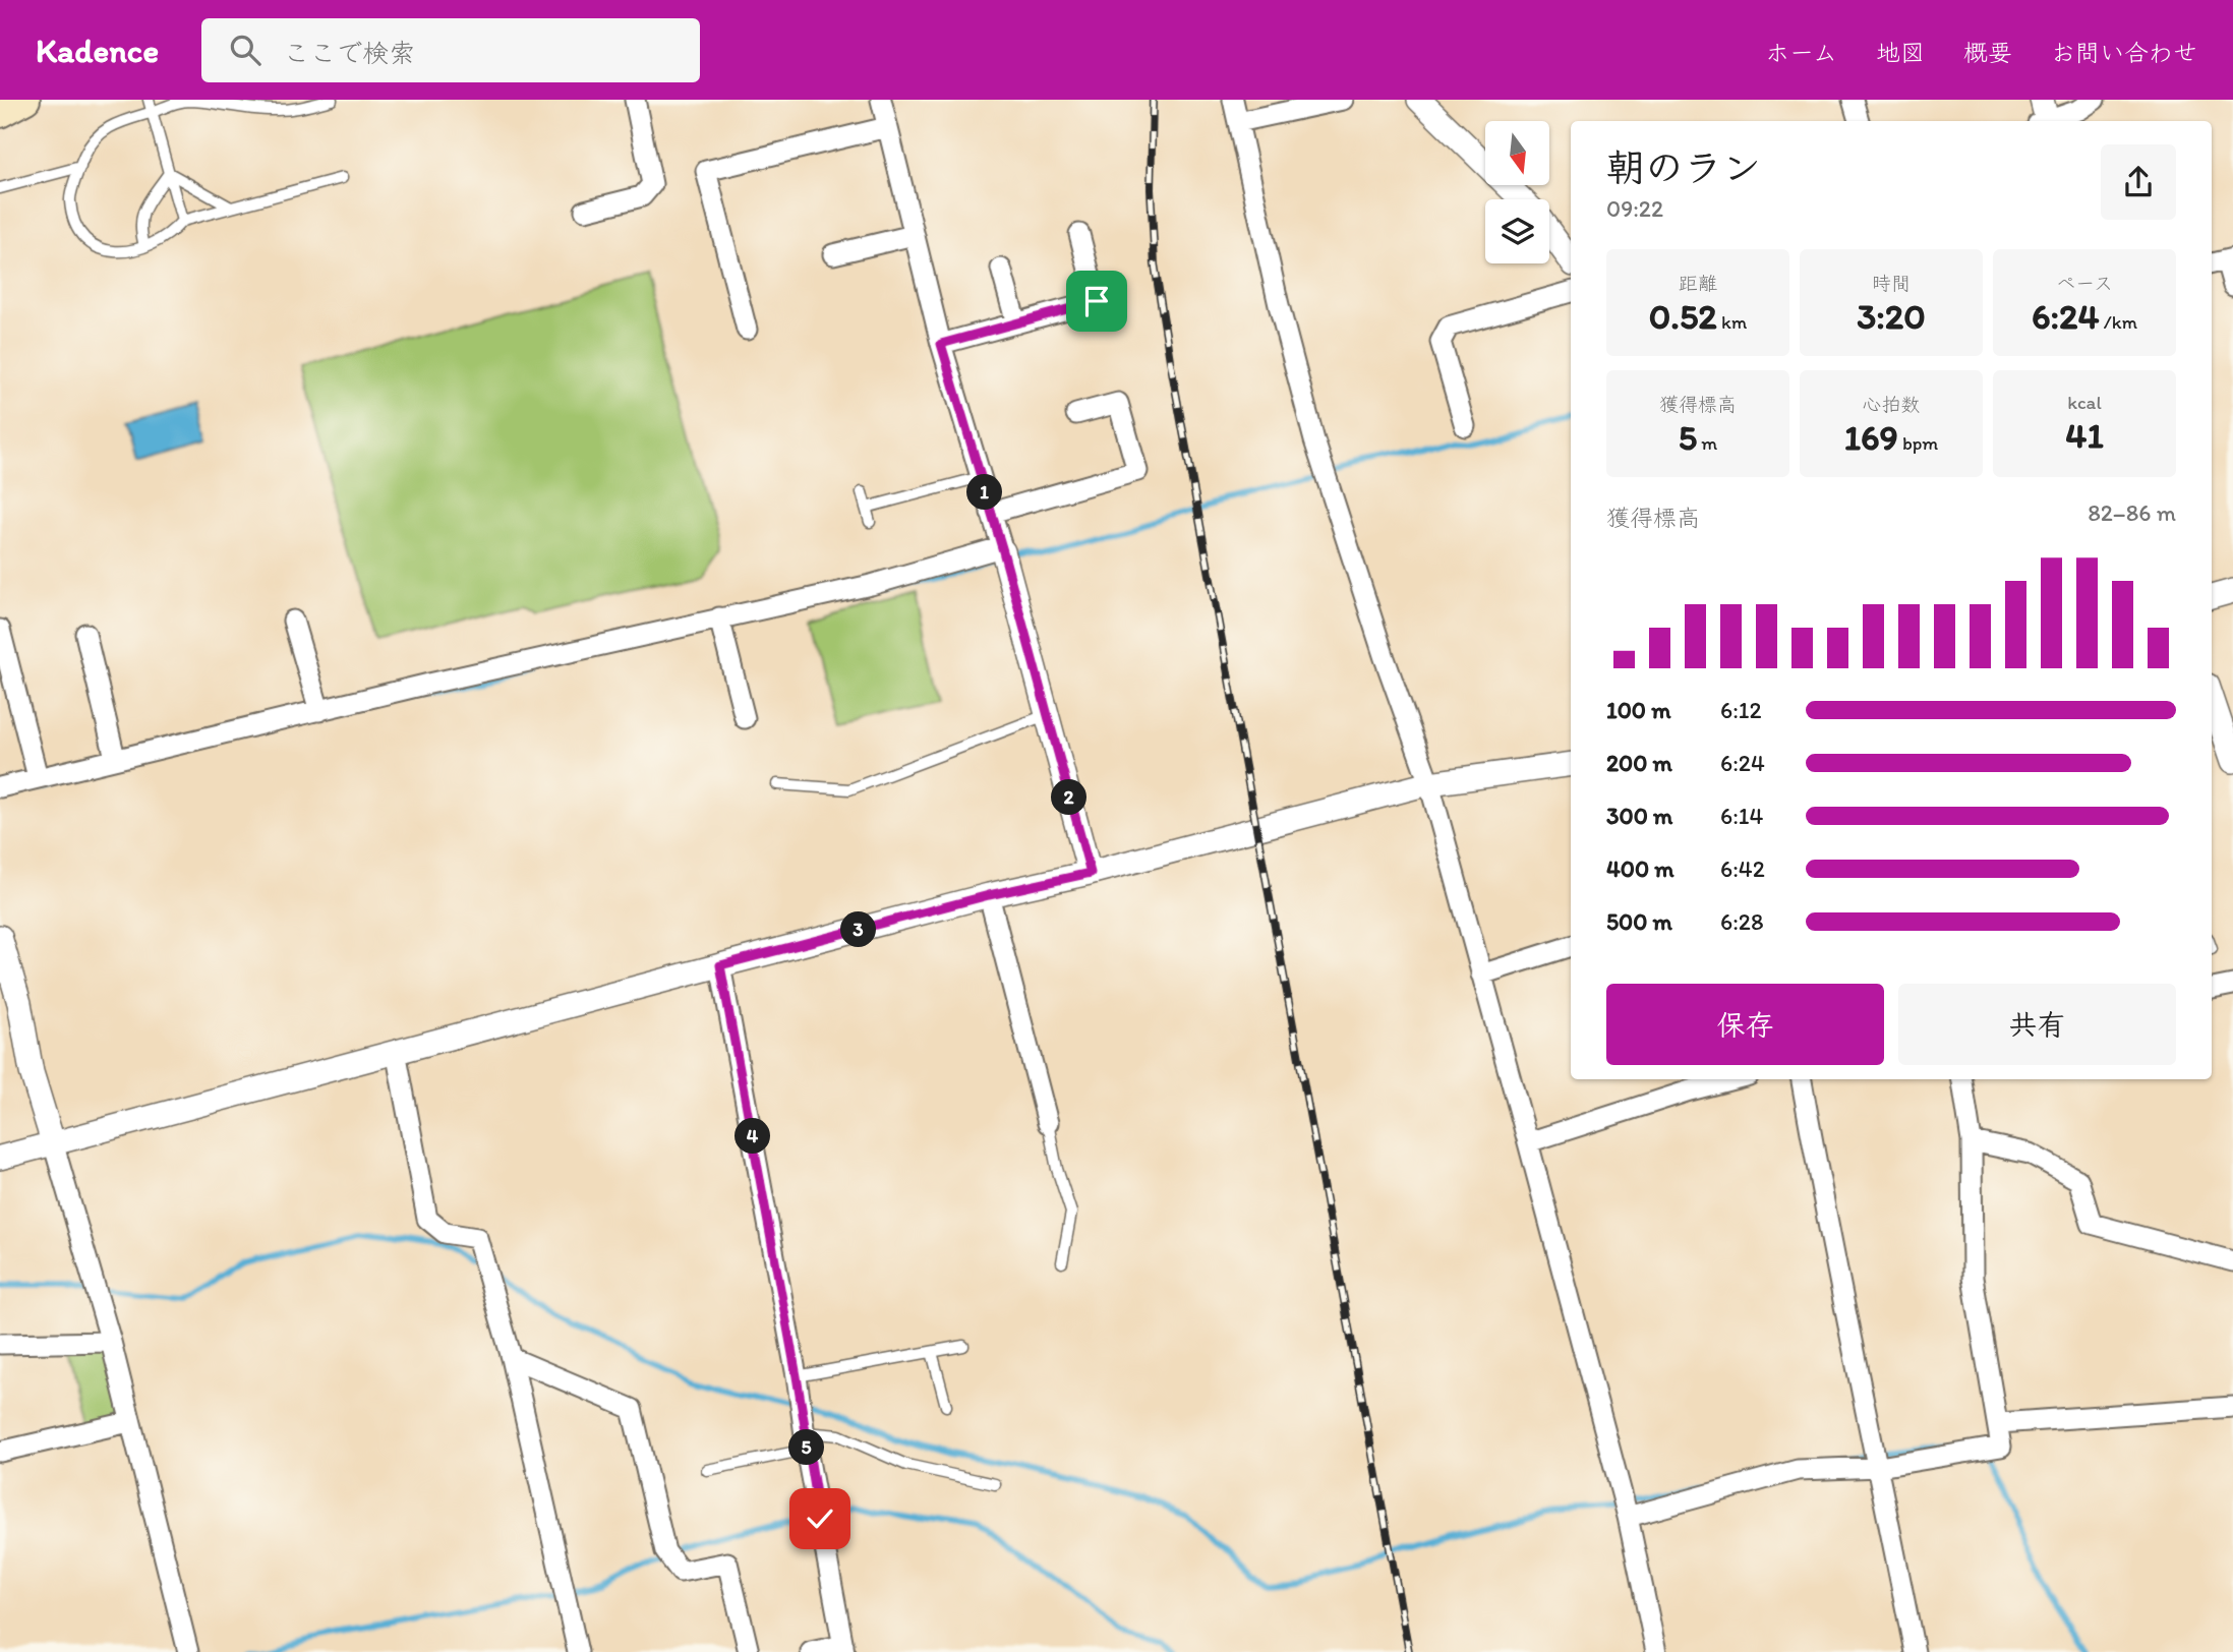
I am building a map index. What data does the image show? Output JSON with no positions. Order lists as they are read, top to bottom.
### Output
{
  "north": "bottom",
  "page": {
    "header": "Kadence",
    "search": "ここで検索",
    "nav": [
      "ホーム",
      "地図",
      "概要",
      "お問い合わせ"
    ],
    "heading": ["朝のラン", "09:22"],
    "stats": [
      ["距離", "0.52 km"],
      ["時間", "3:20"],
      ["ペース", "6:24 /km"],
      ["獲得標高", "5 m"],
      ["心拍数", "169 bpm"],
      ["kcal", "41"]
    ],
    "pins": [
      "1",
      "2",
      "3",
      "4",
      "5"
    ],
    "chart": ["獲得標高", "82–86 m"],
    "list": [
      {
        "name": "100 m",
        "note": "6:12"
      },
      {
        "name": "200 m",
        "note": "6:24"
      },
      {
        "name": "300 m",
        "note": "6:14"
      },
      {
        "name": "400 m",
        "note": "6:42"
      },
      {
        "name": "500 m",
        "note": "6:28"
      }
    ],
    "buttons": ["保存", "共有"]
  }
}
